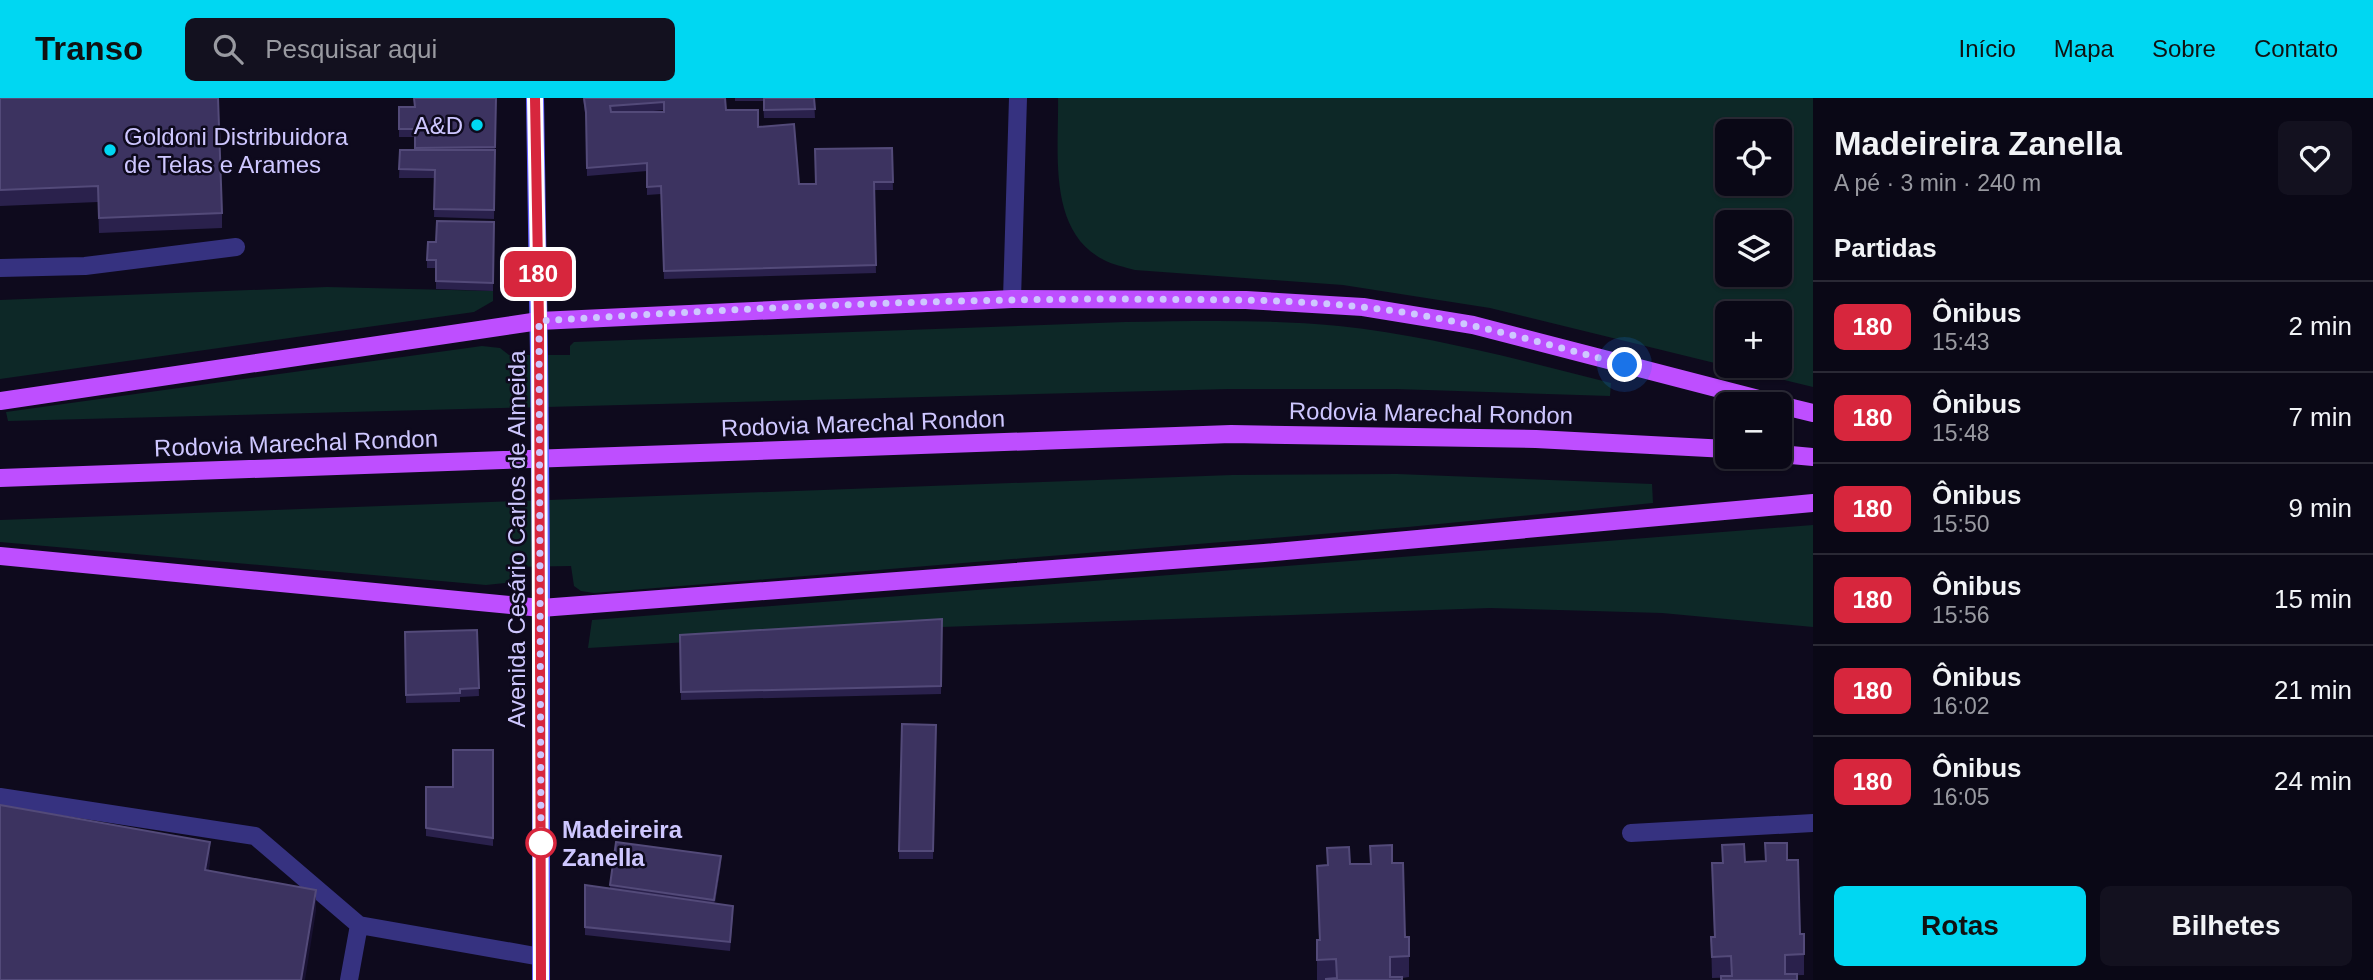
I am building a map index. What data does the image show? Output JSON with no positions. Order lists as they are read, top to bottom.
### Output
{
  "streets": {
    "main road": ["Rodovia Marechal Rondon", "Avenida Cesário Carlos de Almeida"]
  },
  "places": ["A&D", "Goldoni Distribuidora de Telas e Arames", "Madeireira Zanella"],
  "lines": ["bus line 180"],
  "page": {
    "header": "Transo",
    "search": "Pesquisar aqui",
    "nav": [
      "Início",
      "Mapa",
      "Sobre",
      "Contato"
    ],
    "on_map": "180",
    "heading": [
      ["Madeireira Zanella", "A pé · 3 min · 240 m"],
      "Partidas"
    ],
    "map_buttons": ["+", "−"],
    "list": [
      {
        "mark": "180",
        "name": "Ônibus",
        "note": "15:43",
        "value": "2 min"
      },
      {
        "mark": "180",
        "name": "Ônibus",
        "note": "15:48",
        "value": "7 min"
      },
      {
        "mark": "180",
        "name": "Ônibus",
        "note": "15:50",
        "value": "9 min"
      },
      {
        "mark": "180",
        "name": "Ônibus",
        "note": "15:56",
        "value": "15 min"
      },
      {
        "mark": "180",
        "name": "Ônibus",
        "note": "16:02",
        "value": "21 min"
      },
      {
        "mark": "180",
        "name": "Ônibus",
        "note": "16:05",
        "value": "24 min"
      }
    ],
    "buttons": ["Rotas", "Bilhetes"]
  }
}
